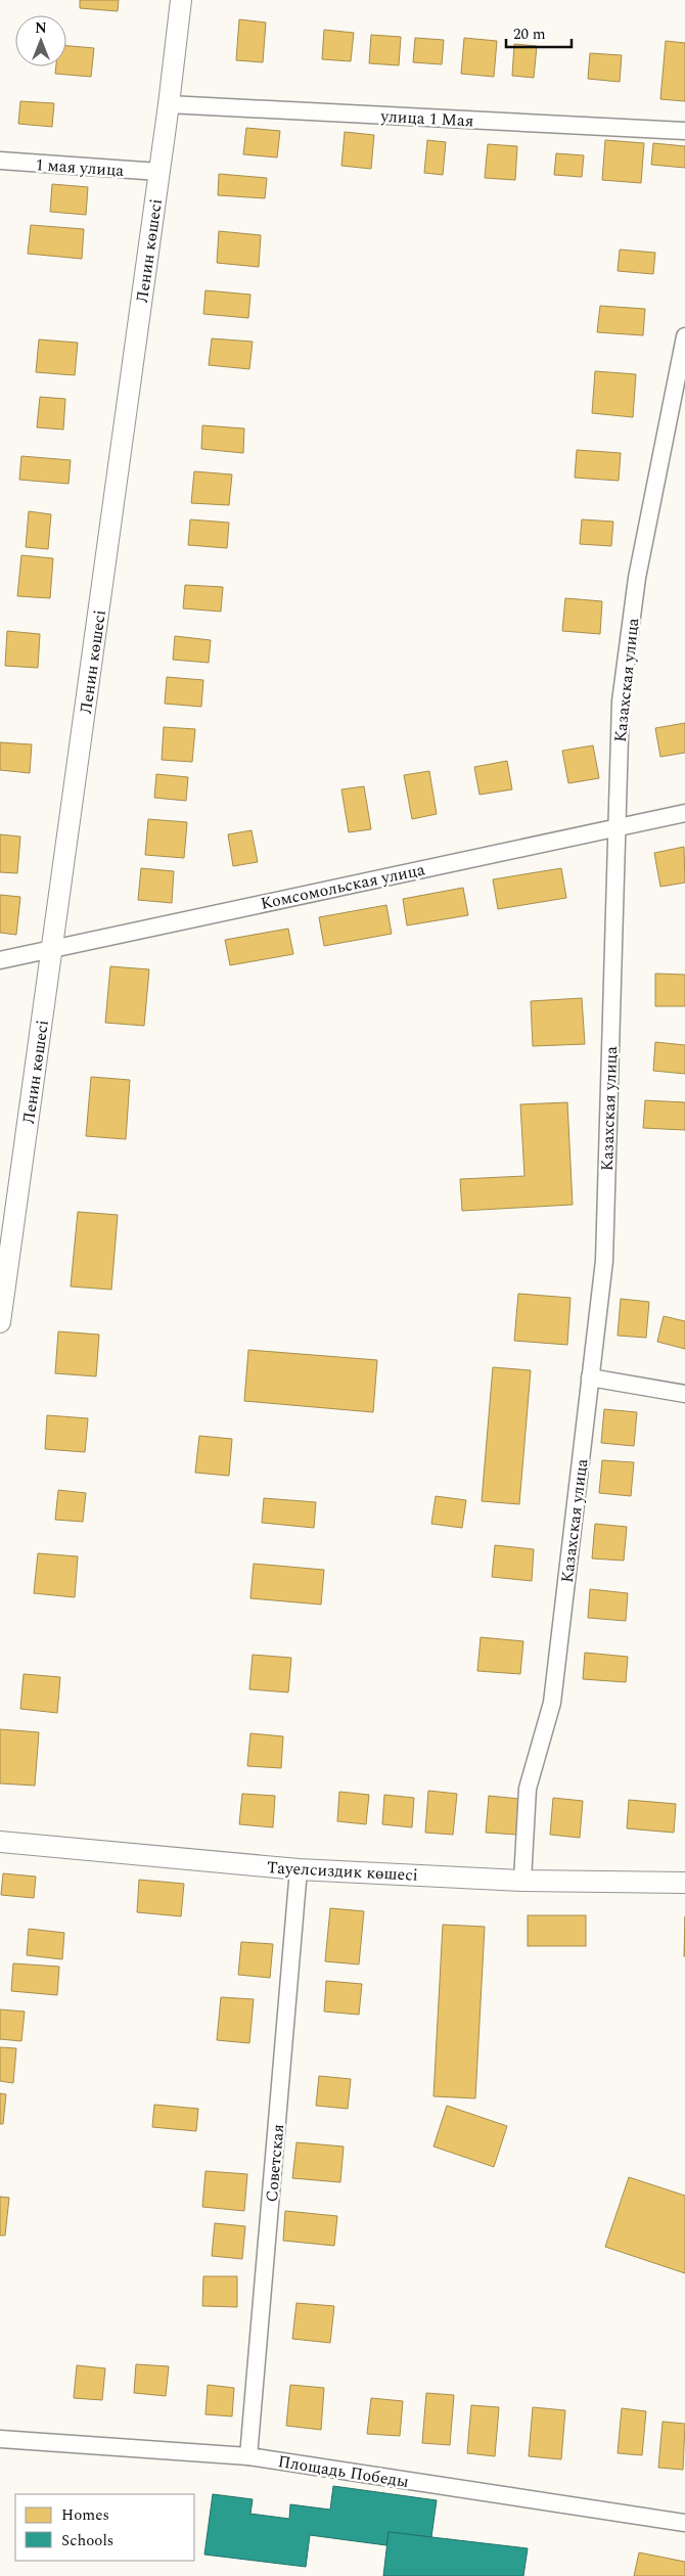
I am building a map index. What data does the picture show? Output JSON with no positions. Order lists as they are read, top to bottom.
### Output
{
  "streets": {
    "street": [
      "улица 1 Мая",
      "1 мая улица",
      "Ленин көшесі",
      "Казахская улица",
      "Комсомольская улица",
      "Тауелсиздик көшесі",
      "Советская",
      "Площадь Победы"
    ]
  },
  "crossings": [
    ["улица 1 Мая", "Ленин көшесі"],
    ["1 мая улица", "Ленин көшесі"],
    ["Ленин көшесі", "Комсомольская улица"],
    ["Казахская улица", "Комсомольская улица"],
    ["Казахская улица", "Тауелсиздик көшесі"],
    ["Тауелсиздик көшесі", "Советская"],
    ["Советская", "Площадь Победы"]
  ],
  "legend": ["Homes", "Schools"],
  "scale_bar": "20 m",
  "north": "top"
}
